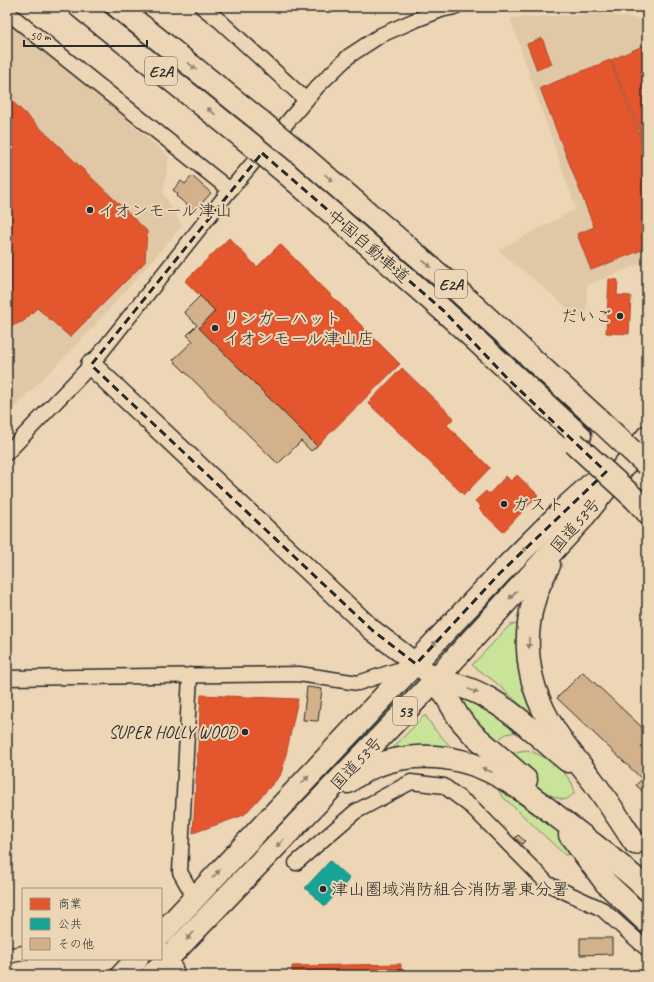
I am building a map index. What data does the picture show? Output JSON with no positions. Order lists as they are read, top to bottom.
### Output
{
  "streets": {
    "highway": [
      "E2A",
      "中国自動車道",
      "国道53号",
      "53"
    ]
  },
  "places": [
    "イオンモール津山",
    "だいご",
    "リンガーハット イオンモール津山店",
    "ガスト",
    "SUPER HOLLY WOOD",
    "津山圏域消防組合消防署東分署"
  ],
  "legend": ["商業", "公共", "その他"],
  "scale_bar": "50 m"
}
